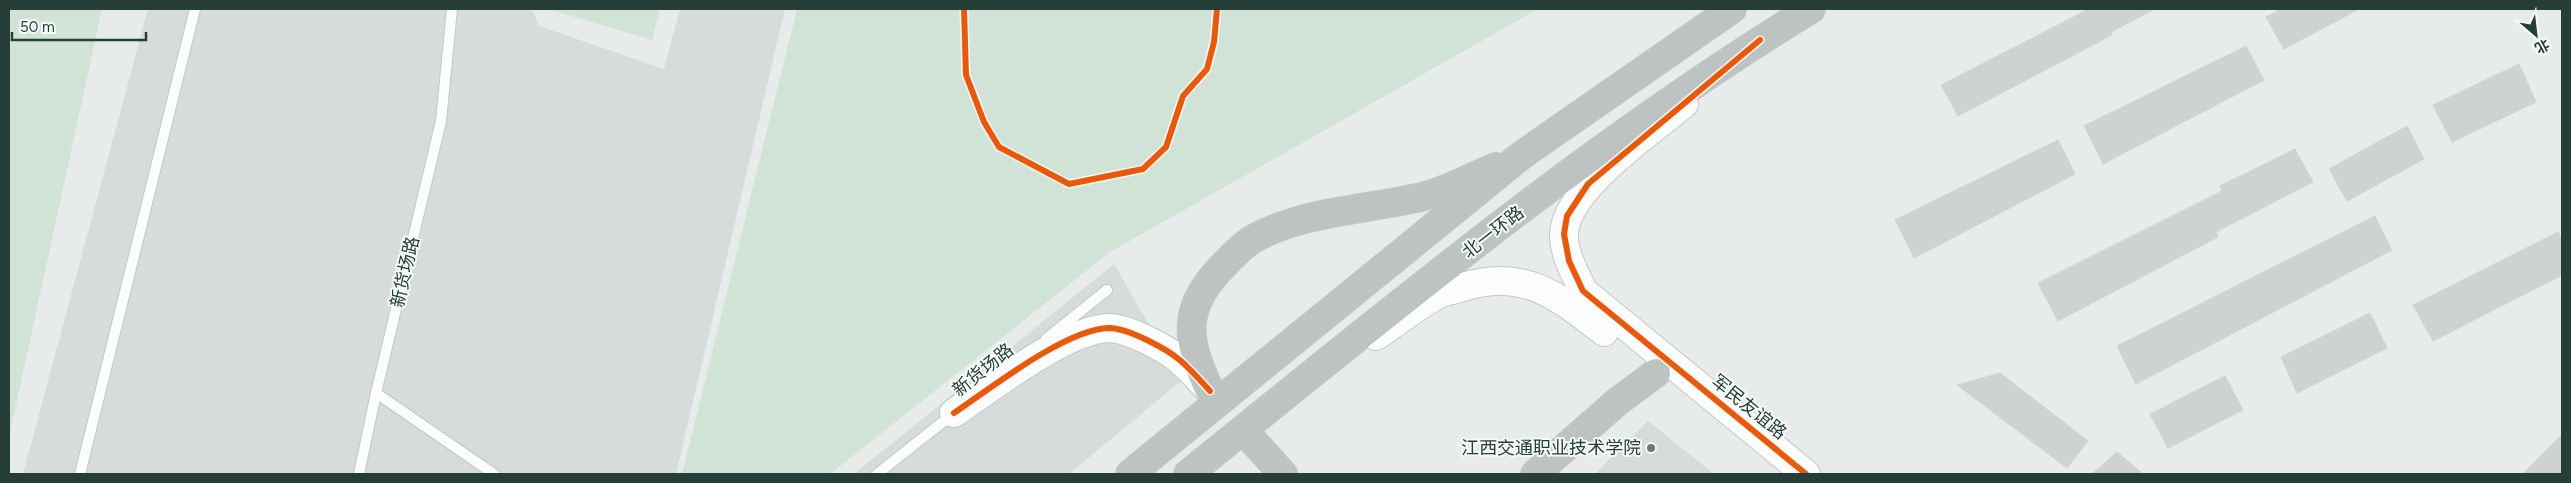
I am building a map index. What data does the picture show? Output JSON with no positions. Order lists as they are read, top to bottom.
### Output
{
  "streets": {
    "highway": ["北一环路"],
    "street": ["军民友谊路"],
    "lane": ["新货场路"]
  },
  "places": ["江西交通职业技术学院"],
  "scale_bar": "50 m",
  "north": "bottom right"
}
